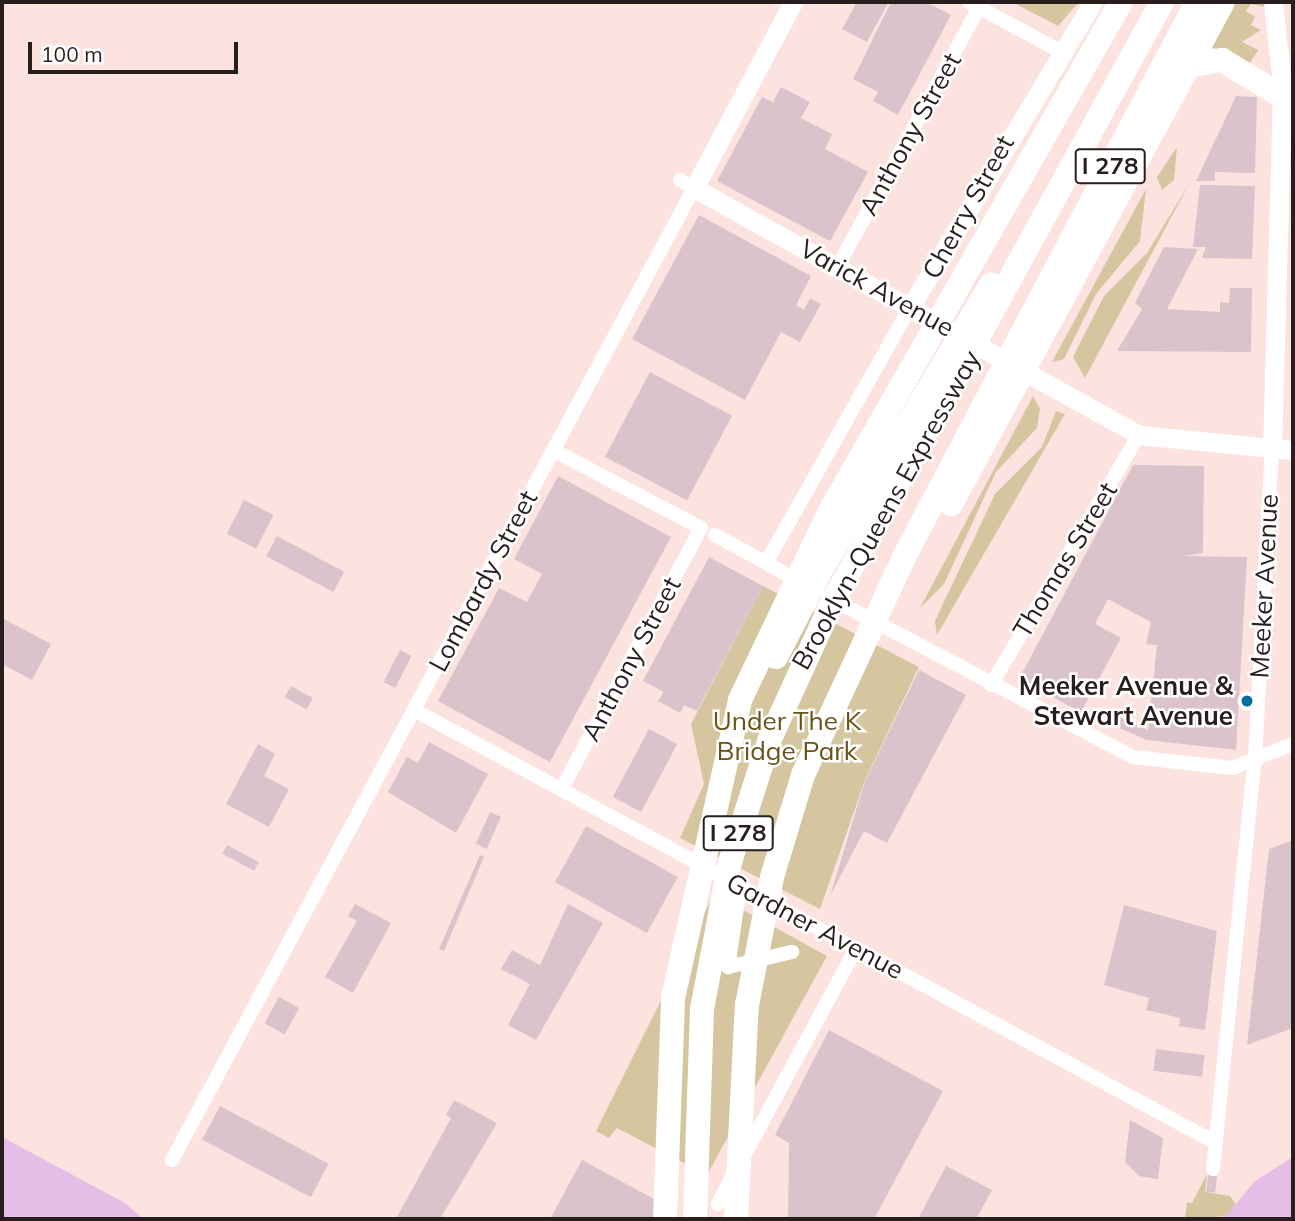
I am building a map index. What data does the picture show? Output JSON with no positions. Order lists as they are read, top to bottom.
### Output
{
  "streets": {
    "highway": ["I 278", "Brooklyn-Queens Expressway"],
    "main road": [
      "Cherry Street",
      "Varick Avenue",
      "Lombardy Street",
      "Meeker Avenue"
    ],
    "street": ["Anthony Street", "Thomas Street", "Gardner Avenue"]
  },
  "crossings": [
    ["Anthony Street", "Varick Avenue"],
    ["Anthony Street", "Lombardy Street"],
    ["Anthony Street", "Gardner Avenue"],
    ["I 278", "Brooklyn-Queens Expressway"],
    ["Cherry Street", "Varick Avenue"],
    ["Varick Avenue", "Thomas Street"],
    ["Varick Avenue", "Lombardy Street"],
    ["Varick Avenue", "Meeker Avenue"],
    ["Lombardy Street", "Gardner Avenue"],
    ["Meeker Avenue", "Gardner Avenue"]
  ],
  "parks": ["Under The K Bridge Park"],
  "places": ["Meeker Avenue & Stewart Avenue"],
  "scale_bar": "100 m"
}
